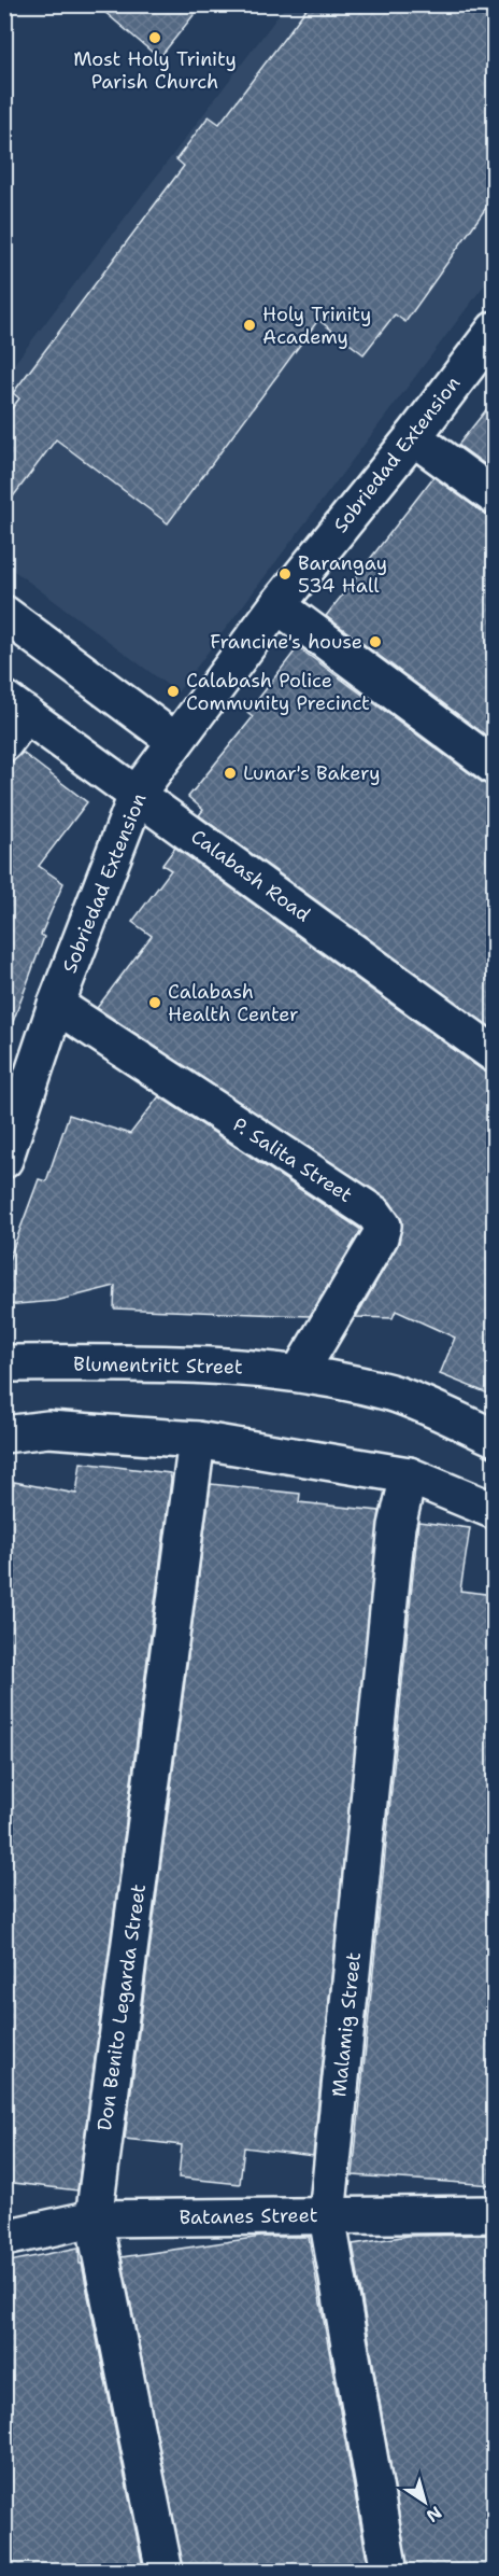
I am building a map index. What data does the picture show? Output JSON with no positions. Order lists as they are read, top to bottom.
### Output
{
  "streets": {
    "street": [
      "Sobriedad Extension",
      "Calabash Road",
      "P. Salita Street",
      "Blumentritt Street",
      "Don Benito Legarda Street",
      "Malamig Street",
      "Batanes Street"
    ]
  },
  "crossings": [
    ["Sobriedad Extension", "Calabash Road"],
    ["Sobriedad Extension", "P. Salita Street"],
    ["P. Salita Street", "Blumentritt Street"],
    ["Don Benito Legarda Street", "Batanes Street"],
    ["Malamig Street", "Batanes Street"]
  ],
  "places": [
    "Most Holy Trinity Parish Church",
    "Holy Trinity Academy",
    "Barangay 534 Hall",
    "Francine's house",
    "Calabash Police Community Precinct",
    "Lunar's Bakery",
    "Calabash Health Center"
  ],
  "north": "bottom right"
}
